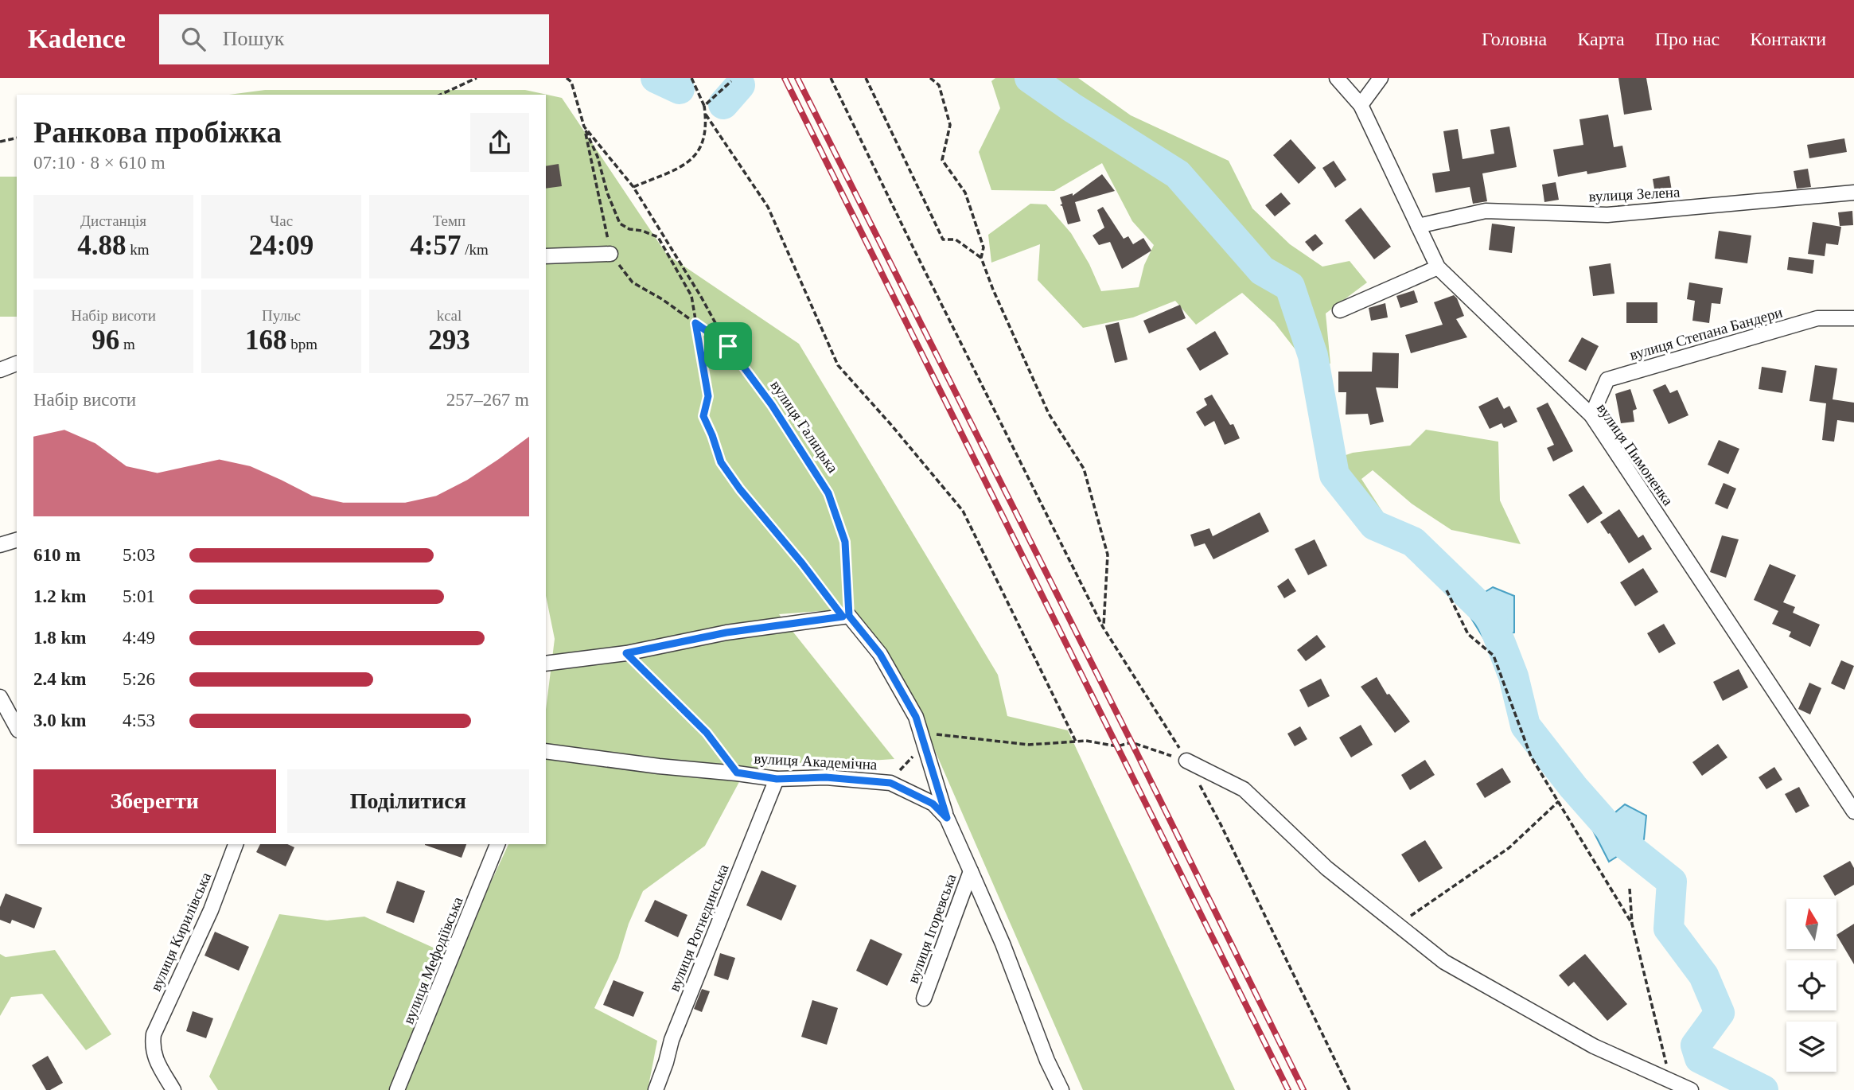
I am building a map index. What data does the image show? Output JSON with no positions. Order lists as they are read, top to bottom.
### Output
{
  "streets": {
    "street": [
      "вулиця Зелена",
      "вулиця Степана Бандери",
      "вулиця Пимоненка",
      "вулиця Академічна",
      "вулиця Рогнединська",
      "вулиця Ігоревська",
      "вулиця Кирилівська",
      "вулиця Мефодіївська"
    ],
    "path": ["вулиця Галицька"]
  },
  "crossings": [
    ["вулиця Зелена", "вулиця Пимоненка"],
    ["вулиця Степана Бандери", "вулиця Пимоненка"],
    ["вулиця Академічна", "вулиця Рогнединська"],
    ["вулиця Академічна", "вулиця Ігоревська"]
  ],
  "north": "top",
  "page": {
    "header": "Kadence",
    "search": "Пошук",
    "nav": [
      "Головна",
      "Карта",
      "Про нас",
      "Контакти"
    ],
    "heading": ["Ранкова пробіжка", "07:10 · 8 × 610 m"],
    "stats": [
      ["Дистанція", "4.88 km"],
      ["Час", "24:09"],
      ["Темп", "4:57 /km"],
      ["Набір висоти", "96 m"],
      ["Пульс", "168 bpm"],
      ["kcal", "293"]
    ],
    "chart": ["Набір висоти", "257–267 m"],
    "list": [
      {
        "name": "610 m",
        "note": "5:03"
      },
      {
        "name": "1.2 km",
        "note": "5:01"
      },
      {
        "name": "1.8 km",
        "note": "4:49"
      },
      {
        "name": "2.4 km",
        "note": "5:26"
      },
      {
        "name": "3.0 km",
        "note": "4:53"
      }
    ],
    "buttons": ["Зберегти", "Поділитися"]
  }
}
